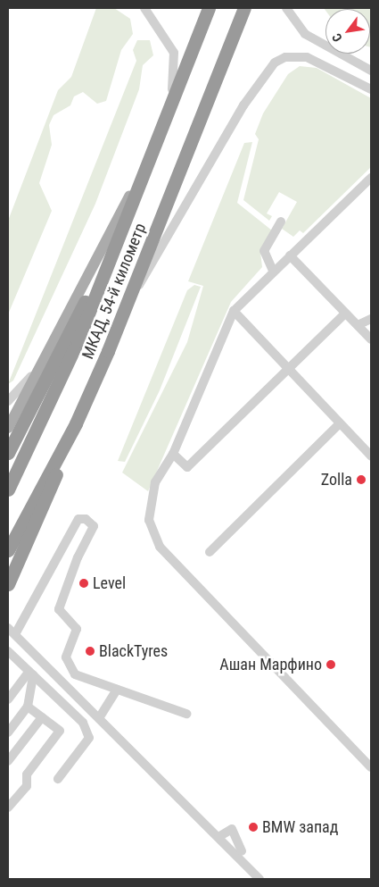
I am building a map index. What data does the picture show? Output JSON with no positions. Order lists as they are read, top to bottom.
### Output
{
  "streets": {
    "highway": ["МКАД, 54-й километр"]
  },
  "places": [
    "Zolla",
    "Level",
    "BlackTyres",
    "Ашан Марфино",
    "BMW запад"
  ],
  "north": "bottom left"
}
